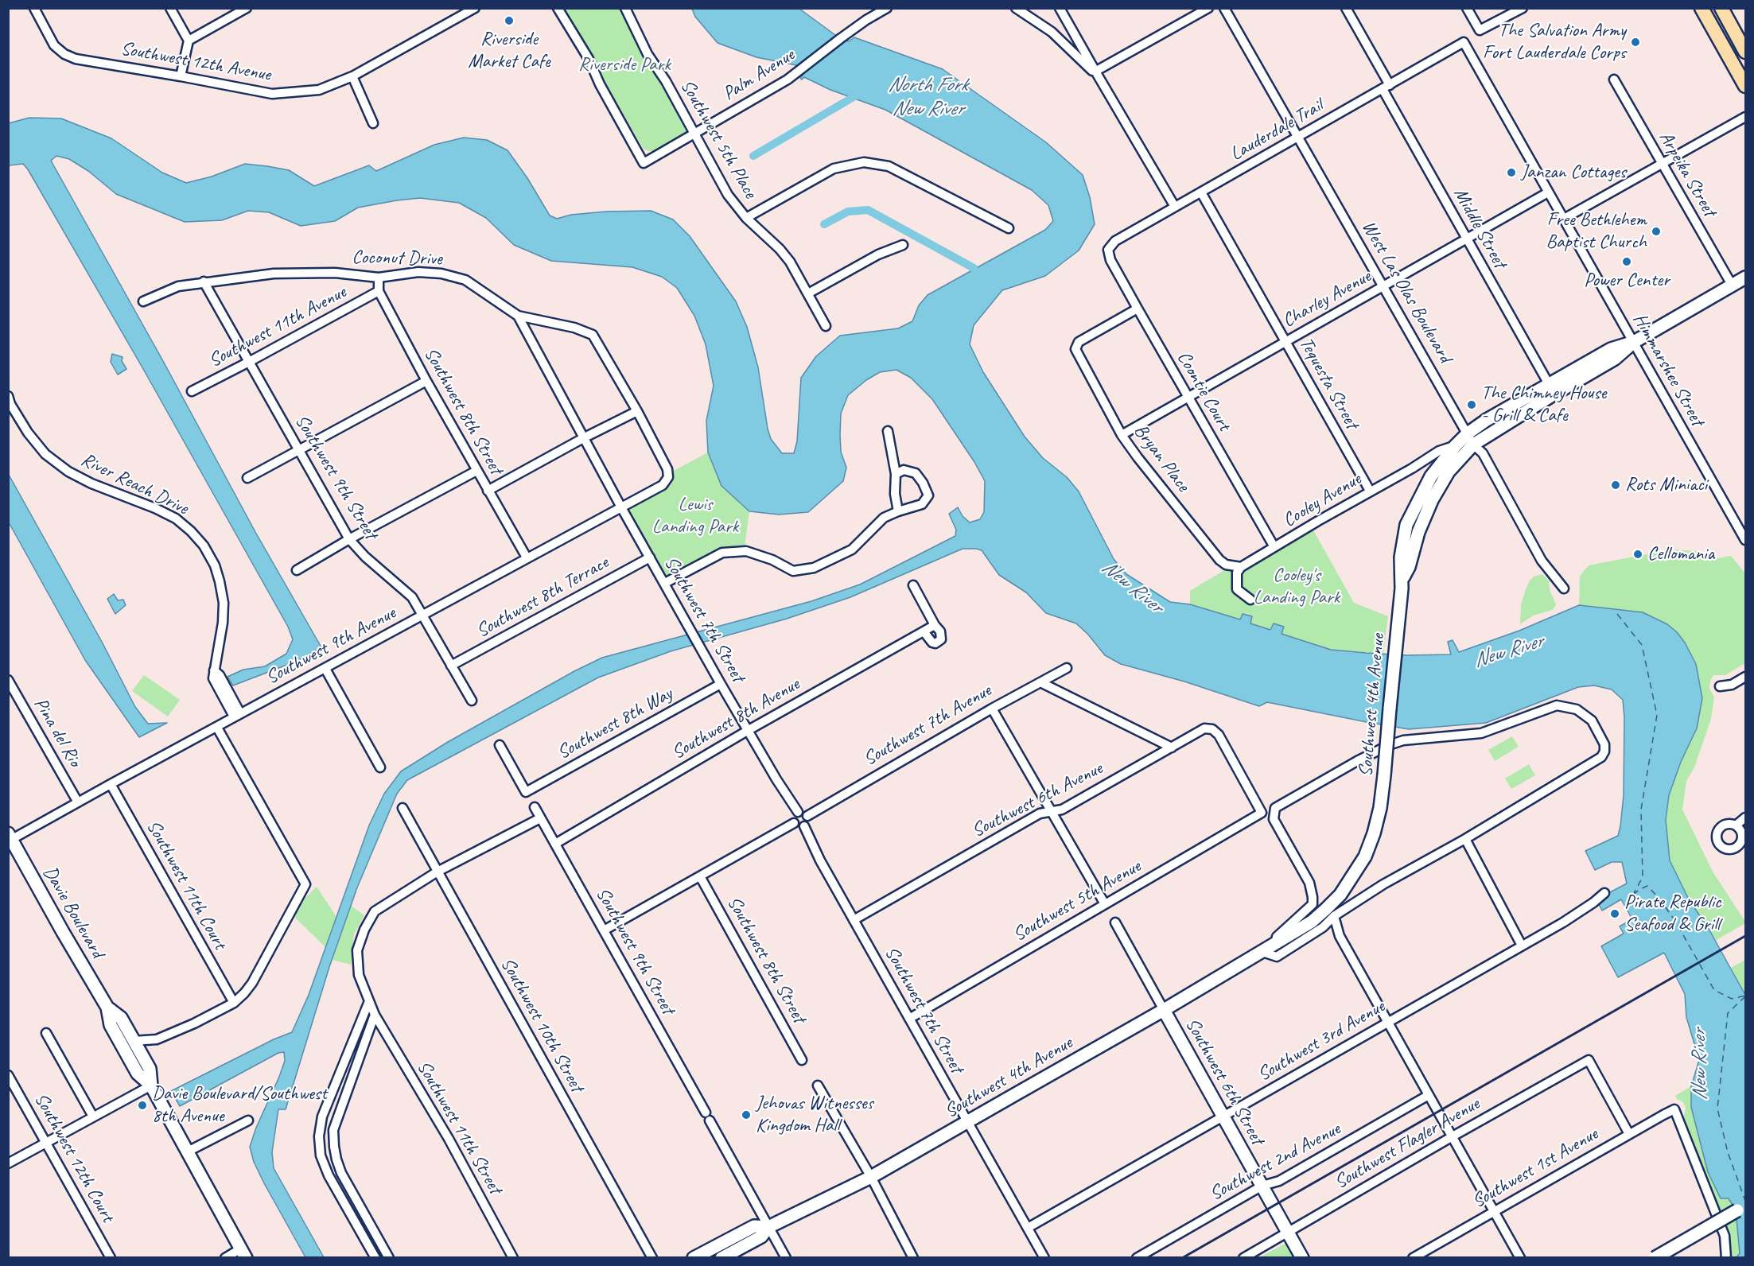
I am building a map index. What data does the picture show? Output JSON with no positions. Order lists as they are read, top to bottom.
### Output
{
  "streets": {
    "main road": ["Southwest 4th Avenue", "Davie Boulevard", "Southwest 6th Street"],
    "street": [
      "Southwest 12th Avenue",
      "Palm Avenue",
      "Lauderdale Trail",
      "Southwest 5th Place",
      "Arpeika Street",
      "Middle Street",
      "Coconut Drive",
      "West Las Olas Boulevard",
      "Charley Avenue",
      "Southwest 11th Avenue",
      "Himmarshee Street",
      "Tequesta Street",
      "Coontie Court",
      "Southwest 8th Street",
      "Bryan Place",
      "Southwest 9th Street",
      "River Reach Drive",
      "Cooley Avenue",
      "Southwest 8th Terrace",
      "Southwest 7th Street",
      "Southwest 9th Avenue",
      "Southwest 8th Avenue",
      "Southwest 8th Way",
      "Southwest 7th Avenue",
      "Pina del Rio",
      "Southwest 6th Avenue",
      "Southwest 11th Court",
      "Southwest 5th Avenue",
      "Southwest 10th Street",
      "Southwest 3rd Avenue",
      "Southwest 11th Street",
      "Southwest Flagler Avenue",
      "Southwest 12th Court",
      "Southwest 2nd Avenue",
      "Southwest 1st Avenue"
    ]
  },
  "crossings": [
    ["Palm Avenue", "Southwest 5th Place"],
    ["Lauderdale Trail", "Middle Street"],
    ["Lauderdale Trail", "West Las Olas Boulevard"],
    ["Lauderdale Trail", "Himmarshee Street"],
    ["Lauderdale Trail", "Tequesta Street"],
    ["Lauderdale Trail", "Coontie Court"],
    ["Middle Street", "Charley Avenue"],
    ["Coconut Drive", "Southwest 8th Street"],
    ["Coconut Drive", "Southwest 9th Street"],
    ["Coconut Drive", "Southwest 7th Street"],
    ["Coconut Drive", "Southwest 9th Avenue"],
    ["West Las Olas Boulevard", "Charley Avenue"],
    ["West Las Olas Boulevard", "Southwest 4th Avenue"],
    ["Charley Avenue", "Himmarshee Street"],
    ["Charley Avenue", "Tequesta Street"],
    ["Charley Avenue", "Coontie Court"],
    ["Charley Avenue", "Bryan Place"],
    ["Southwest 11th Avenue", "Southwest 8th Street"],
    ["Southwest 11th Avenue", "Southwest 9th Street"],
    ["Tequesta Street", "Cooley Avenue"],
    ["Coontie Court", "Bryan Place"],
    ["Coontie Court", "Cooley Avenue"],
    ["Southwest 8th Street", "Southwest 9th Avenue"],
    ["Bryan Place", "Cooley Avenue"],
    ["Southwest 9th Street", "Southwest 8th Terrace"],
    ["Southwest 9th Street", "Southwest 9th Avenue"],
    ["Southwest 9th Street", "Southwest 4th Avenue"],
    ["Southwest 9th Street", "Southwest 8th Avenue"],
    ["River Reach Drive", "Southwest 9th Avenue"],
    ["Cooley Avenue", "Southwest 4th Avenue"],
    ["Southwest 8th Terrace", "Southwest 7th Street"],
    ["Southwest 7th Street", "Southwest 9th Avenue"],
    ["Southwest 7th Street", "Southwest 4th Avenue"],
    ["Southwest 7th Street", "Southwest 8th Avenue"],
    ["Southwest 7th Street", "Southwest 8th Way"],
    ["Southwest 7th Street", "Southwest 7th Avenue"],
    ["Southwest 7th Street", "Southwest 6th Avenue"],
    ["Southwest 7th Street", "Southwest 5th Avenue"],
    ["Southwest 7th Street", "Southwest 3rd Avenue"],
    ["Southwest 9th Avenue", "Pina del Rio"],
    ["Southwest 9th Avenue", "Southwest 11th Court"],
    ["Southwest 9th Avenue", "Davie Boulevard"],
    ["Southwest 4th Avenue", "Southwest 6th Street"],
    ["Southwest 6th Avenue", "Southwest 5th Avenue"],
    ["Southwest 3rd Avenue", "Southwest 6th Street"],
    ["Southwest 6th Street", "Southwest Flagler Avenue"],
    ["Southwest 6th Street", "Southwest 2nd Avenue"],
    ["Southwest Flagler Avenue", "Southwest 1st Avenue"]
  ],
  "water": ["North Fork New River", "New River"],
  "parks": ["Riverside Park", "Lewis Landing Park", "Cooley's Landing Park"],
  "places": [
    "Riverside Market Cafe",
    "The Salvation Army Fort Lauderdale Corps",
    "Janzan Cottages",
    "Free Bethlehem Baptist Church",
    "Power Center",
    "The Chimney House - Grill & Cafe",
    "Rots Miniaci",
    "Cellomania",
    "Pirate Republic Seafood & Grill",
    "Davie Boulevard/Southwest 8th Avenue",
    "Jehovas Witnesses Kingdom Hall"
  ]
}
